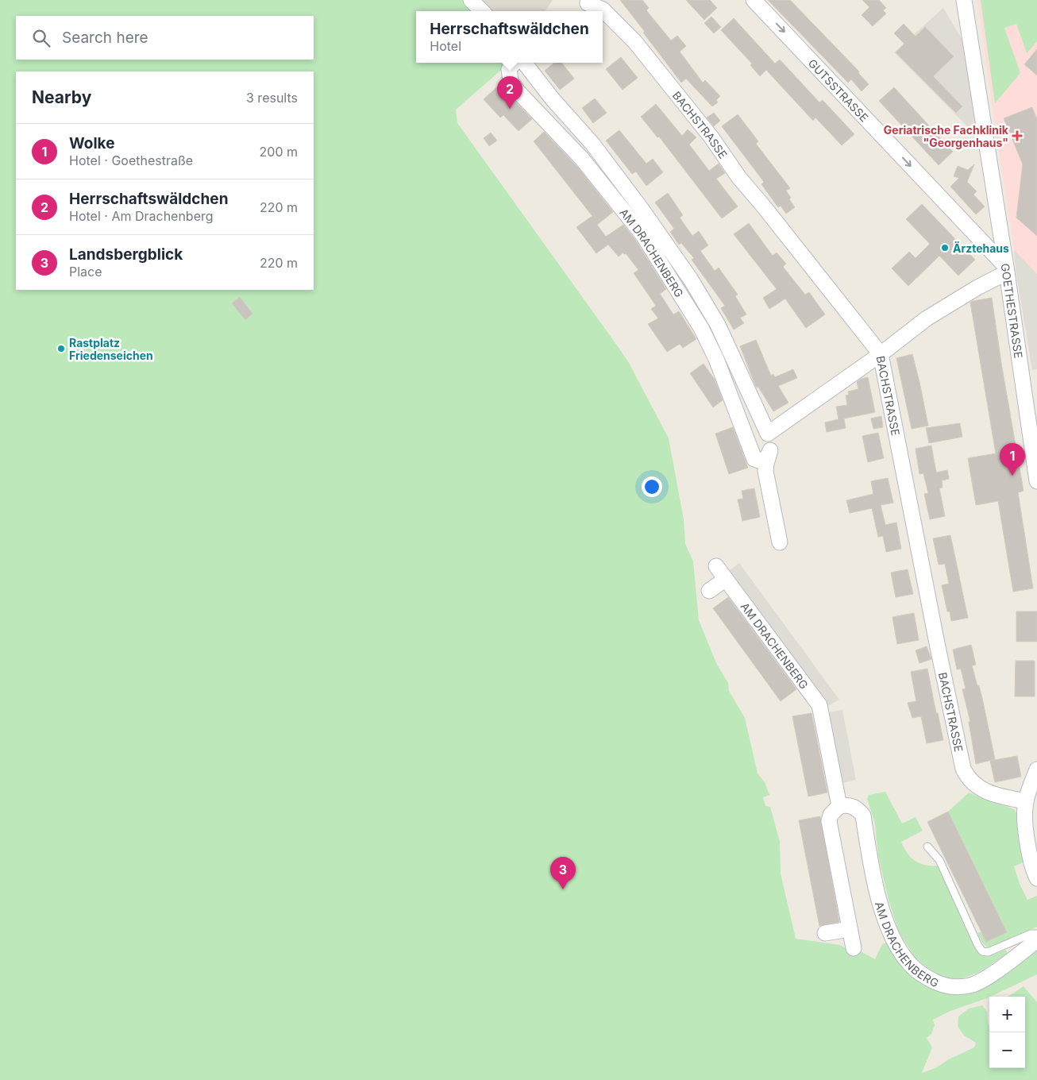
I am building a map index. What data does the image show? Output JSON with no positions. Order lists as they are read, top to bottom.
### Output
{
  "streets": {
    "street": [
      "GUTSSTRASSE",
      "BACHSTRASSE",
      "AM DRACHENBERG",
      "GOETHESTRASSE"
    ]
  },
  "crossings": [
    ["GUTSSTRASSE", "GOETHESTRASSE"]
  ],
  "one_way": ["GUTSSTRASSE"],
  "places": {
    "health": ["Geriatrische Fachklinik \"Georgenhaus\""],
    "other": ["Ärztehaus", "Rastplatz Friedenseichen"]
  },
  "page": {
    "popup": ["Herrschaftswäldchen", "Hotel"],
    "search": "Search here",
    "heading": ["Nearby", "3 results"],
    "pins": ["2", "1", "3"],
    "list": [
      {
        "mark": "1",
        "name": "Wolke",
        "note": "Hotel · Goethestraße",
        "value": "200 m"
      },
      {
        "mark": "2",
        "name": "Herrschaftswäldchen",
        "note": "Hotel · Am Drachenberg",
        "value": "220 m"
      },
      {
        "mark": "3",
        "name": "Landsbergblick",
        "note": "Place",
        "value": "220 m"
      }
    ],
    "map_buttons": ["+", "−"]
  }
}
